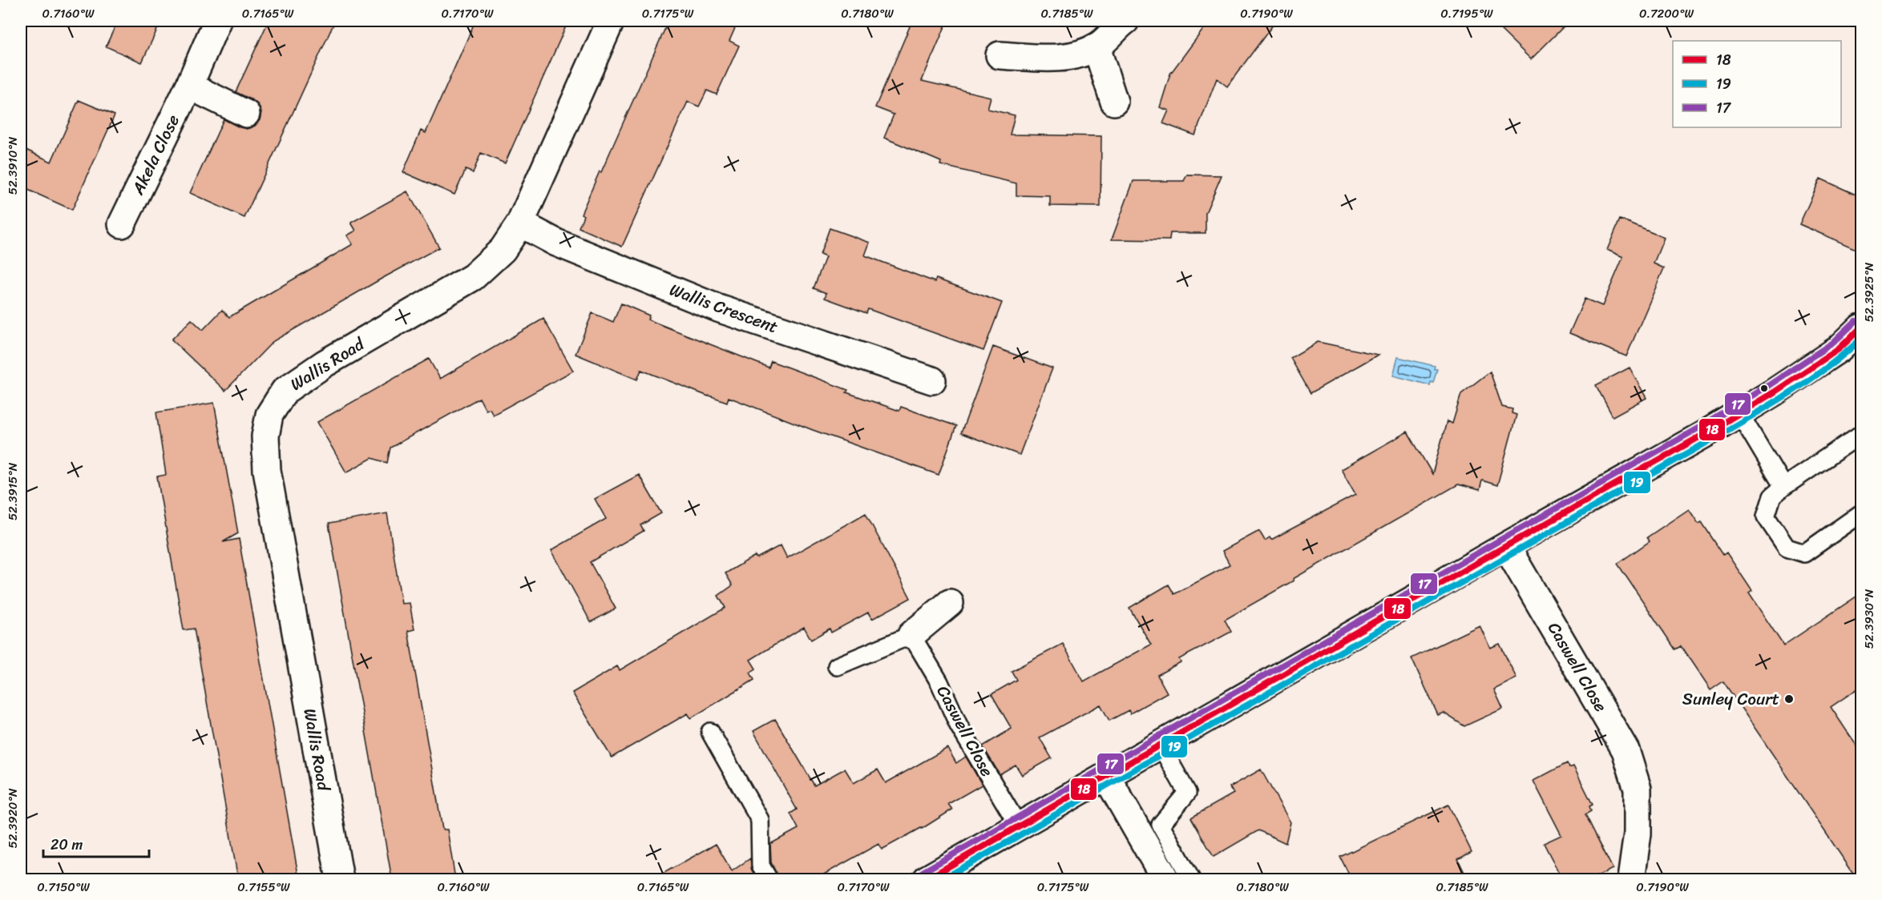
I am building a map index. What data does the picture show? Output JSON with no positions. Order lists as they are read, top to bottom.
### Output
{
  "streets": {
    "street": [
      "Akela Close",
      "Wallis Crescent",
      "Wallis Road",
      "Caswell Close"
    ]
  },
  "crossings": [
    ["Wallis Crescent", "Wallis Road"]
  ],
  "places": ["Sunley Court"],
  "lines": ["transit line 17", "transit line 18", "transit line 19"],
  "legend": ["18", "19", "17"],
  "scale_bar": "20 m",
  "coordinates": [
    "0.7160°W",
    "0.7165°W",
    "0.7170°W",
    "0.7175°W",
    "0.7180°W",
    "0.7185°W",
    "0.7190°W",
    "0.7195°W",
    "0.7200°W",
    "52.3910°N",
    "52.3925°N",
    "52.3915°N",
    "52.3930°N",
    "52.3920°N",
    "0.7150°W",
    "0.7155°W"
  ]
}
